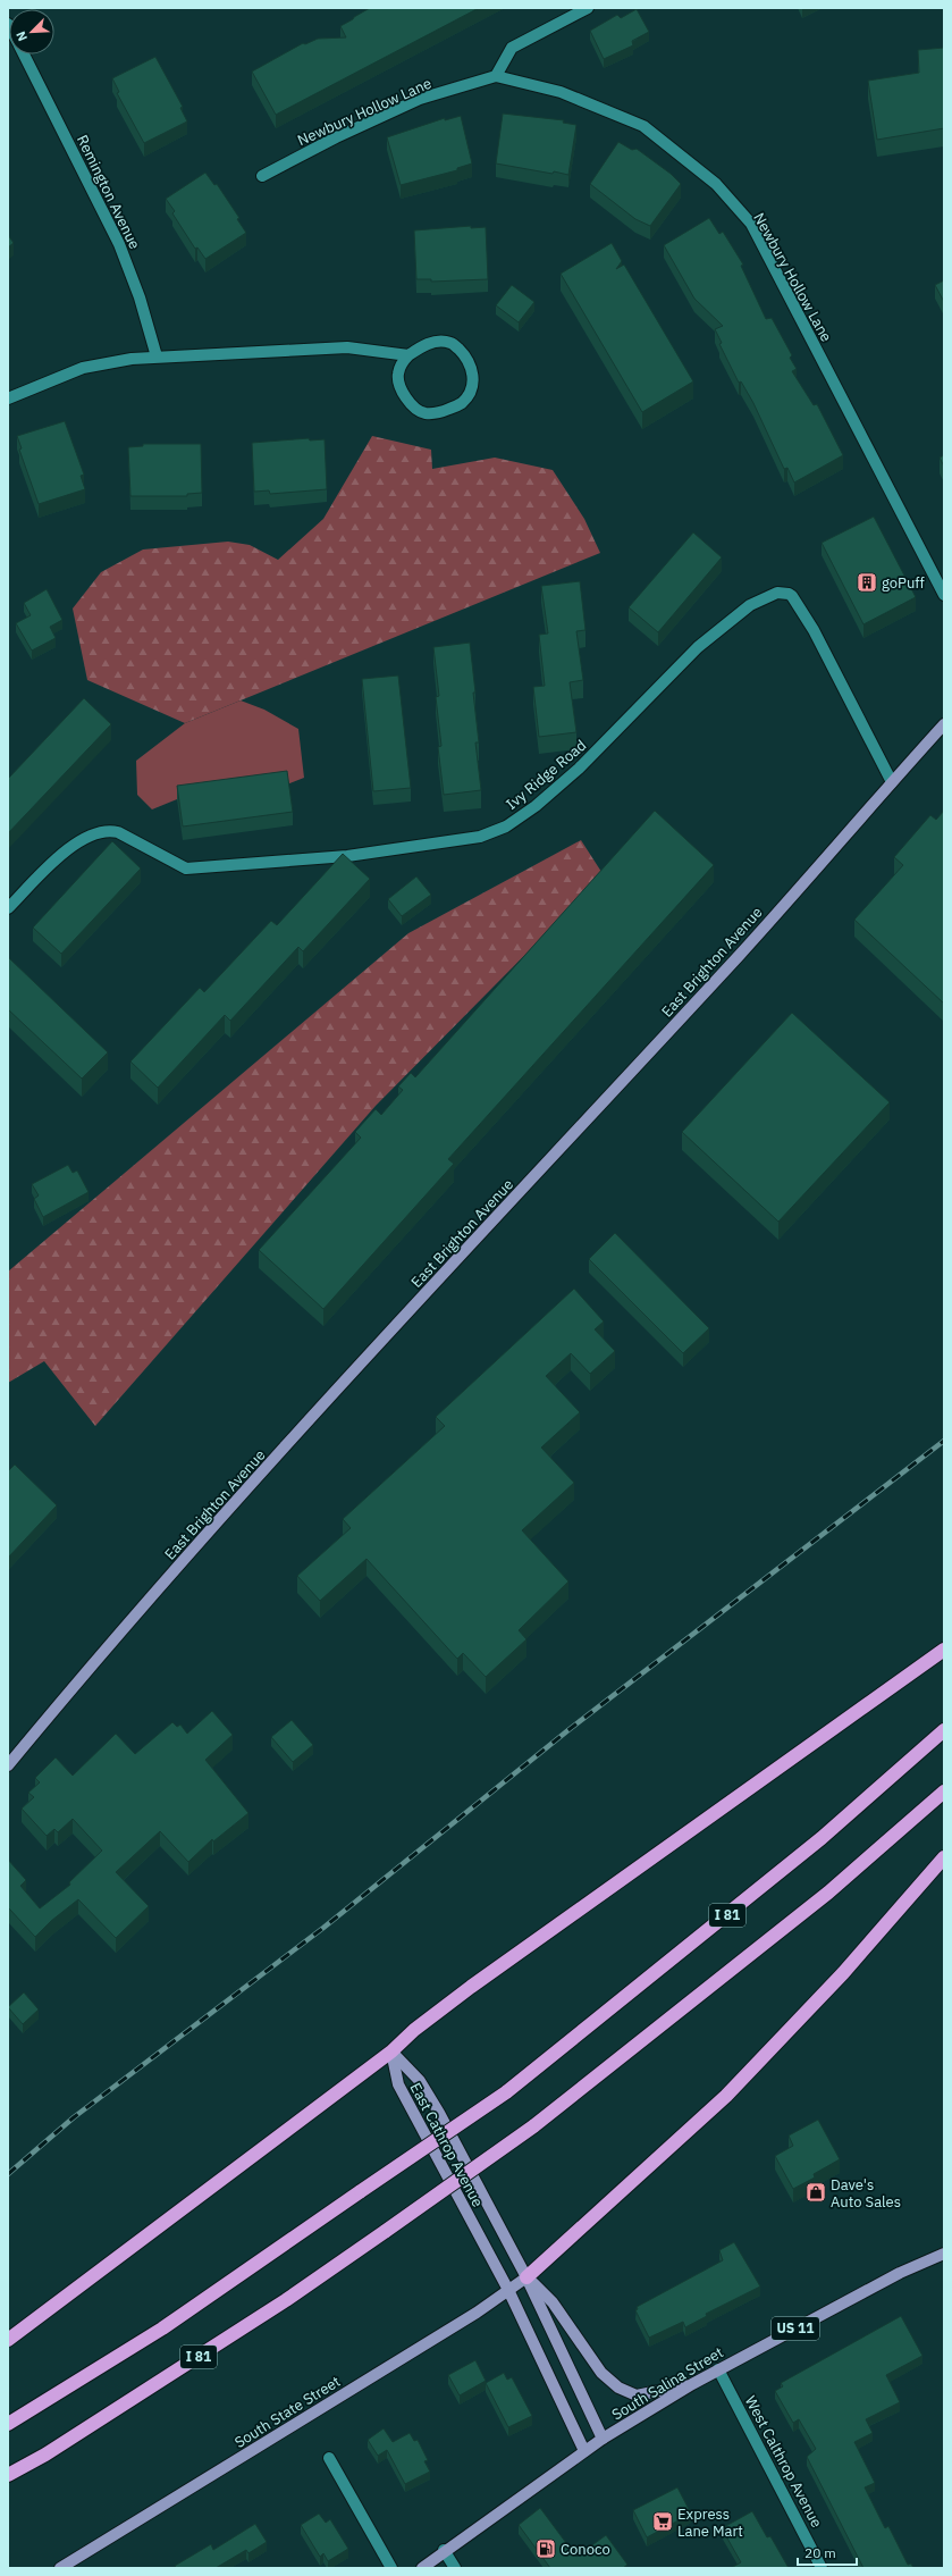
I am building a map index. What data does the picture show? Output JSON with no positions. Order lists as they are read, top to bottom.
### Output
{
  "streets": {
    "highway": ["I 81"],
    "main road": [
      "East Brighton Avenue",
      "East Cathrop Avenue",
      "US 11",
      "South Salina Street",
      "South State Street"
    ],
    "street": [
      "Newbury Hollow Lane",
      "Remington Avenue",
      "Ivy Ridge Road",
      "West Calthrop Avenue"
    ]
  },
  "crossings": [
    ["Ivy Ridge Road", "East Brighton Avenue"],
    ["East Cathrop Avenue", "South Salina Street"],
    ["East Cathrop Avenue", "South State Street"],
    ["South Salina Street", "West Calthrop Avenue"]
  ],
  "places": {
    "building": ["goPuff"],
    "shop": ["Dave's Auto Sales"],
    "supermarket": ["Express Lane Mart"],
    "fuel station": ["Conoco"]
  },
  "scale_bar": "20 m",
  "north": "bottom left"
}
